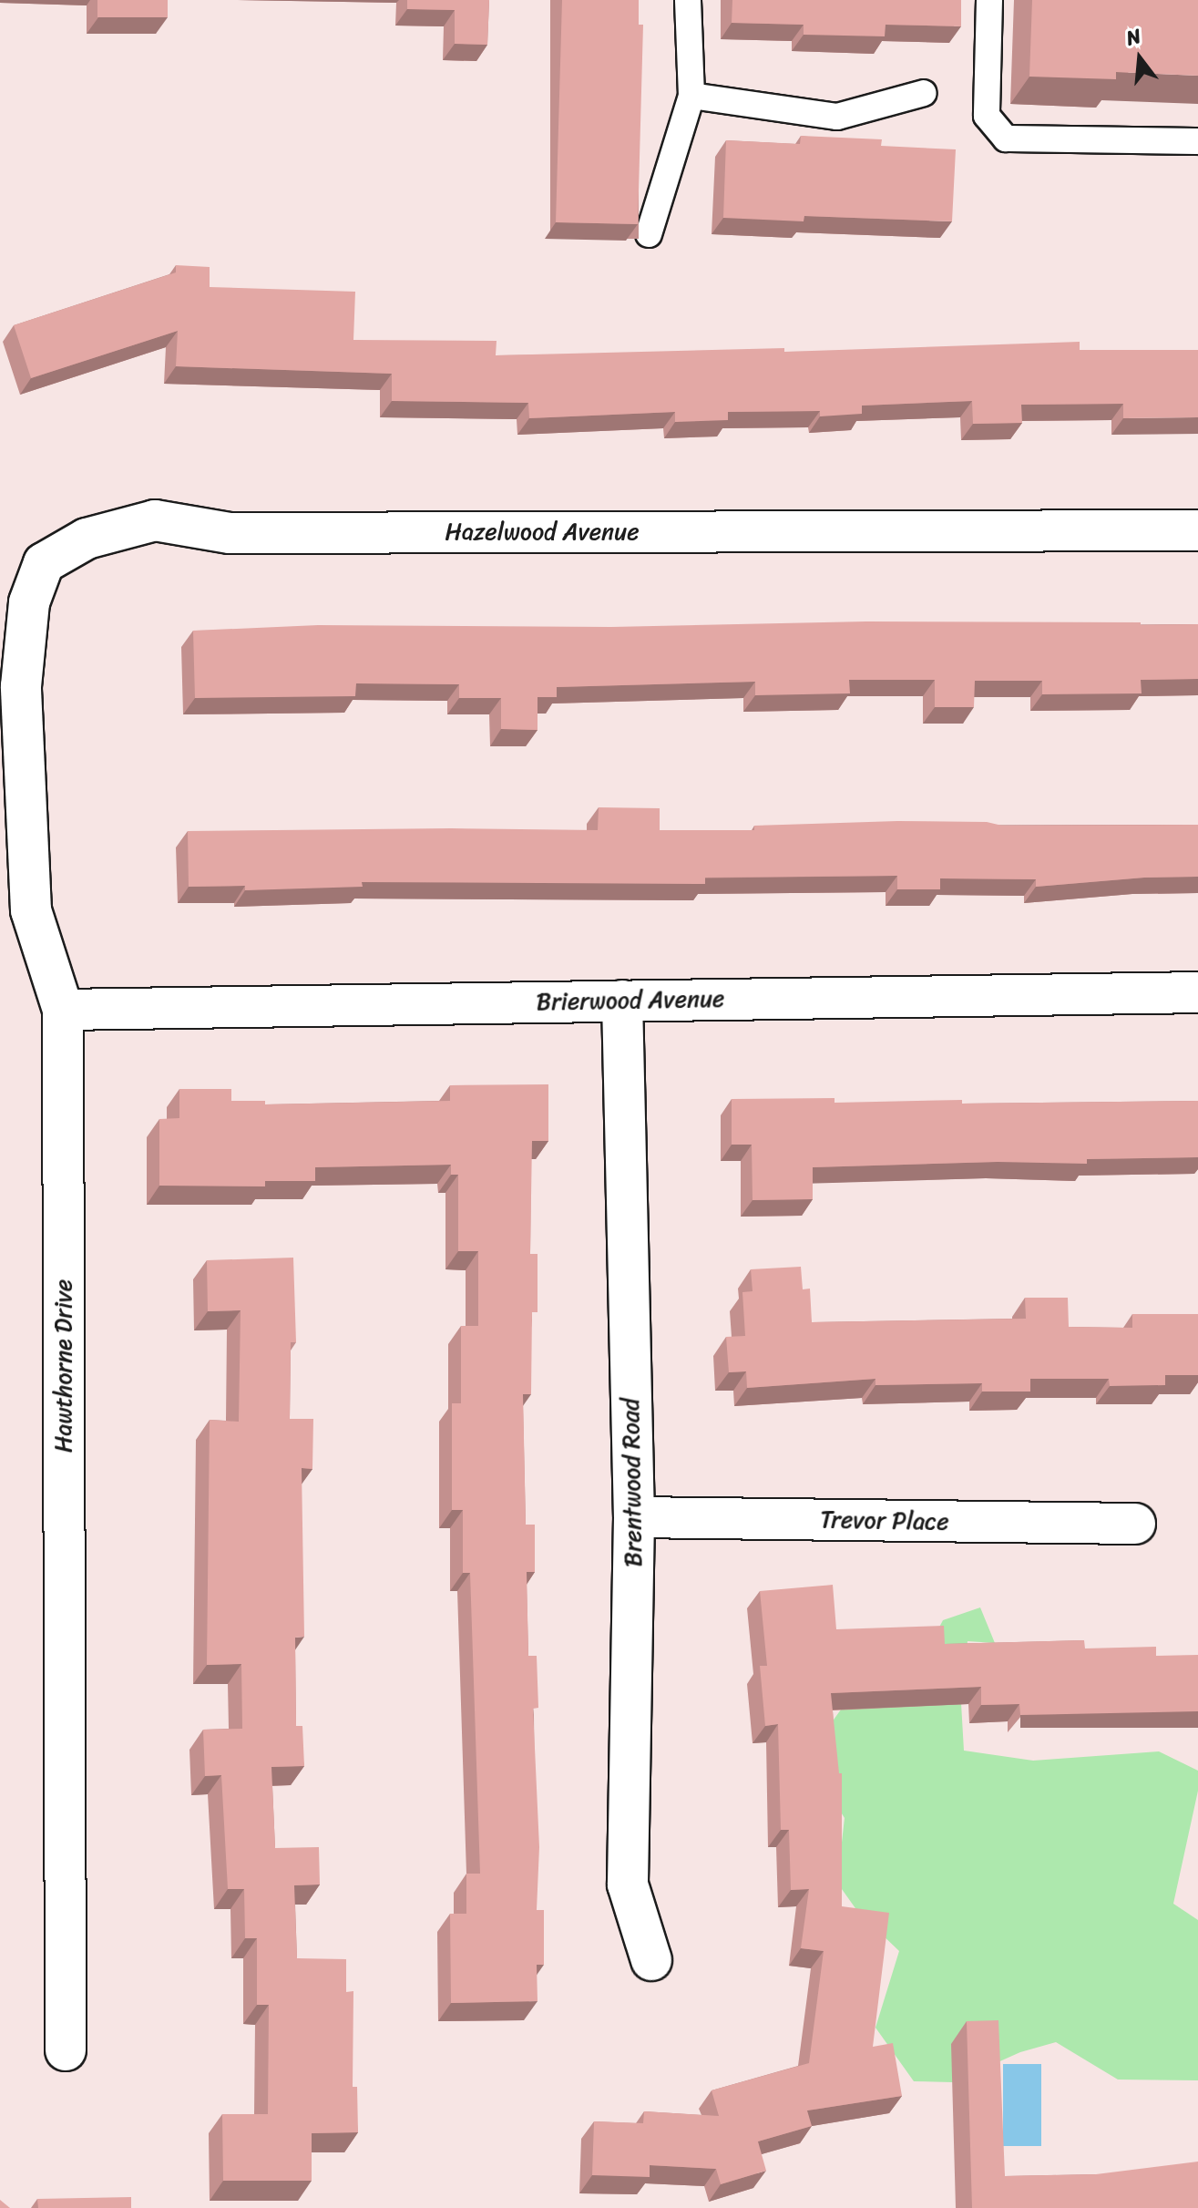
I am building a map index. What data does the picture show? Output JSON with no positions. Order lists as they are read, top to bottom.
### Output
{
  "streets": {
    "street": [
      "Hazelwood Avenue",
      "Brierwood Avenue",
      "Hawthorne Drive",
      "Brentwood Road",
      "Trevor Place"
    ]
  },
  "crossings": [
    ["Hazelwood Avenue", "Hawthorne Drive"],
    ["Brierwood Avenue", "Hawthorne Drive"],
    ["Brierwood Avenue", "Brentwood Road"],
    ["Brentwood Road", "Trevor Place"]
  ],
  "north": "top"
}
